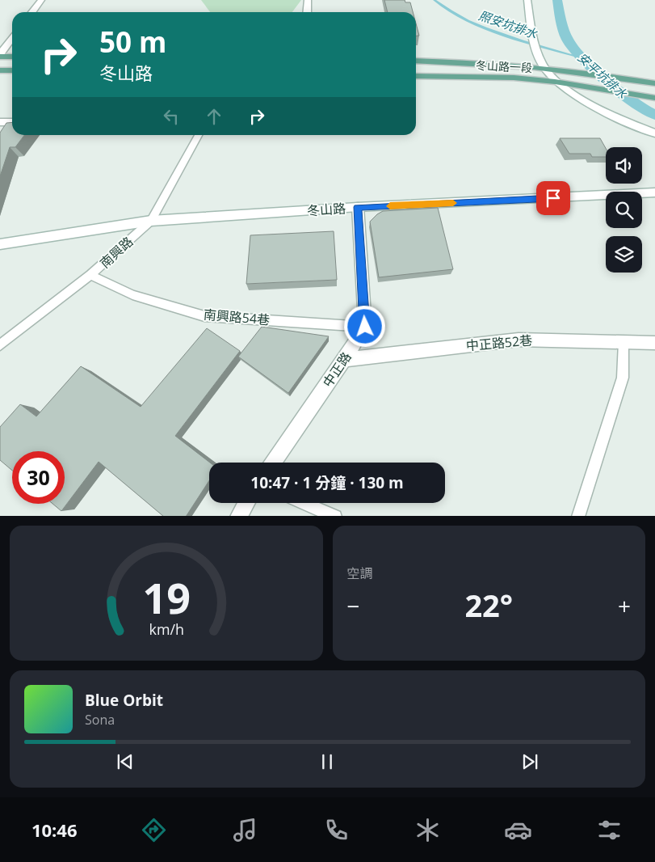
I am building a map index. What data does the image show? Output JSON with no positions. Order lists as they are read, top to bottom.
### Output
{
  "streets": {
    "main road": ["冬山路一段"],
    "street": ["冬山路", "中正路52巷", "中正路"],
    "lane": ["南興路", "南興路54巷"]
  },
  "crossings": [
    ["冬山路", "南興路"],
    ["南興路", "南興路54巷"],
    ["南興路54巷", "中正路"],
    ["中正路52巷", "中正路"]
  ],
  "water": ["照安坑排水", "安平坑排水"],
  "page": {
    "turn": ["50 m", "冬山路"],
    "limit": "30",
    "trip": "10:47 · 1 分鐘 · 130 m",
    "tile": "空調",
    "heat": ["−", "22°", "+"],
    "song": ["Blue Orbit", "Sona"],
    "tabs": "10:46",
    "gauge": ["19", "km/h"]
  }
}
